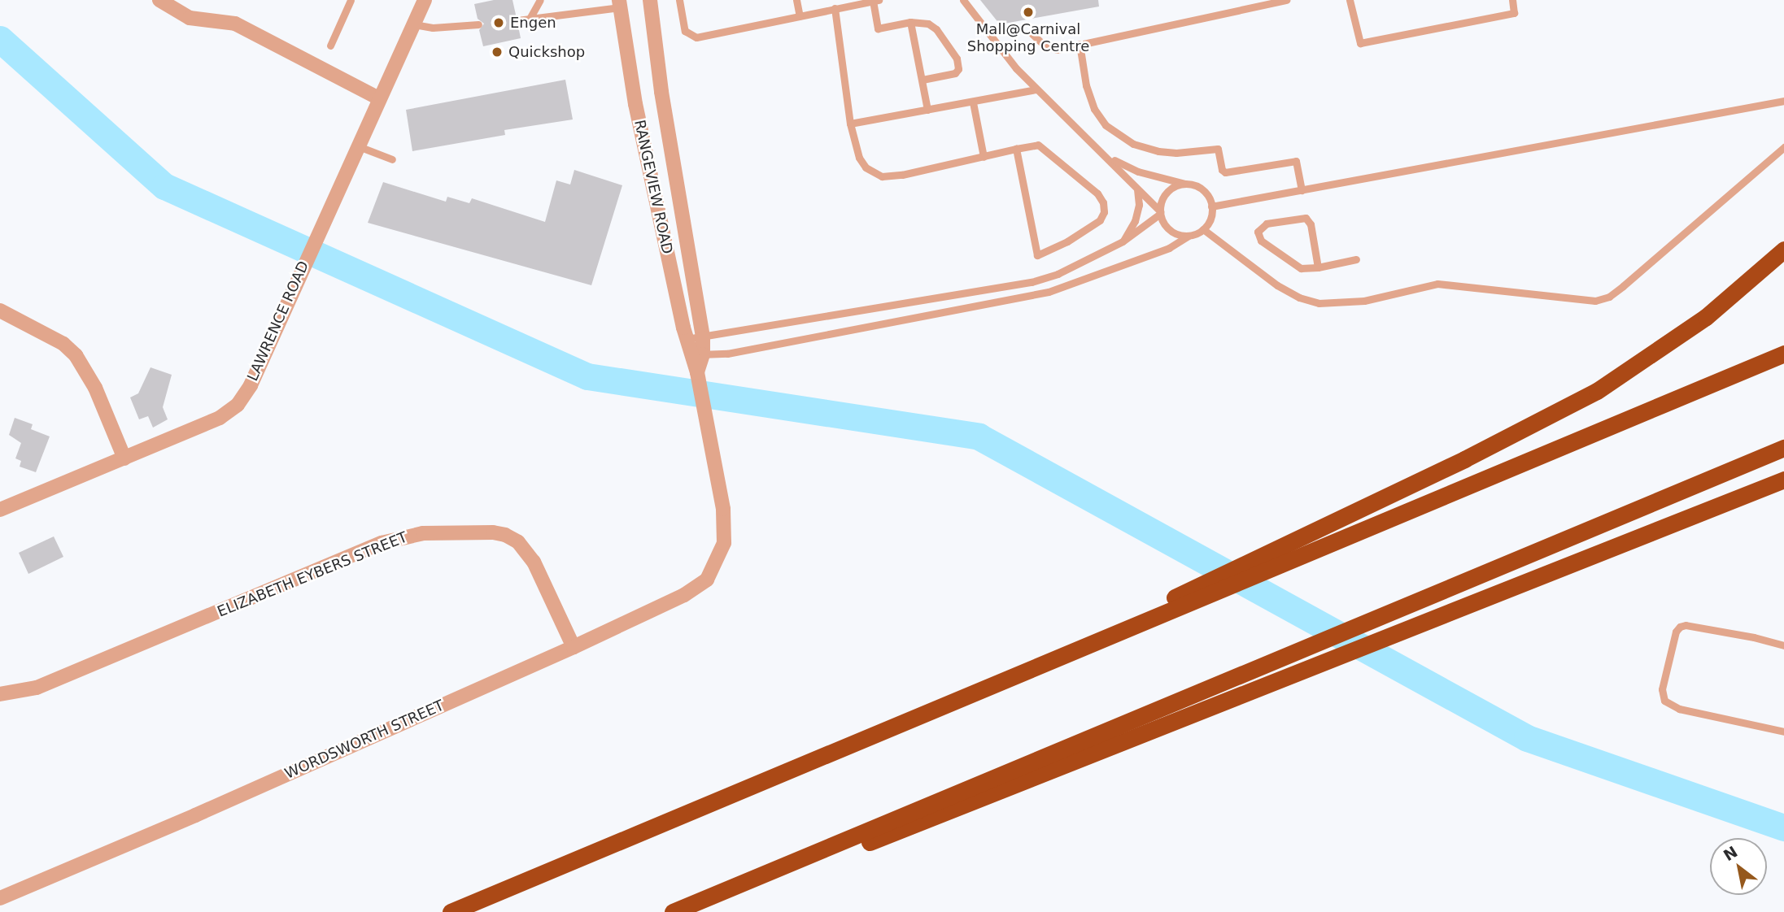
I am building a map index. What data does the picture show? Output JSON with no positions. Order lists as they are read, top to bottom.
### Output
{
  "streets": {
    "street": [
      "RANGEVIEW ROAD",
      "LAWRENCE ROAD",
      "ELIZABETH EYBERS STREET",
      "WORDSWORTH STREET"
    ]
  },
  "crossings": [
    ["RANGEVIEW ROAD", "WORDSWORTH STREET"],
    ["ELIZABETH EYBERS STREET", "WORDSWORTH STREET"]
  ],
  "places": ["Mall@Carnival Shopping Centre", "Engen", "Quickshop"],
  "north": "top left"
}
